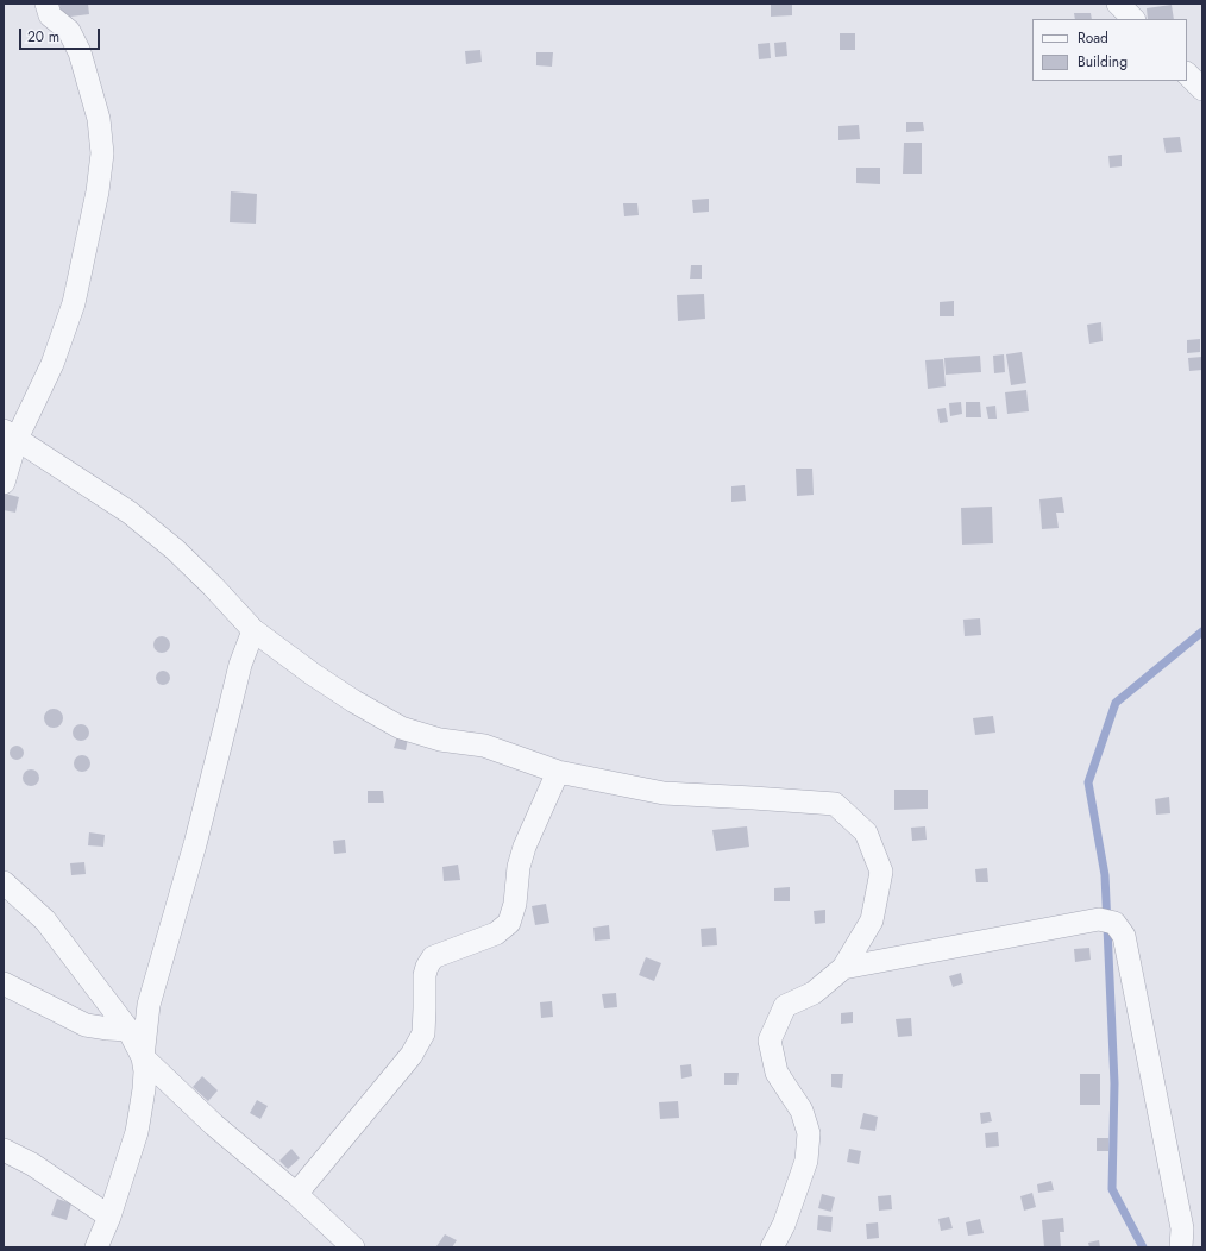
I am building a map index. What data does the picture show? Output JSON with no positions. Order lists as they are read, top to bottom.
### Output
{
  "legend": ["Road", "Building"],
  "scale_bar": "20 m"
}
